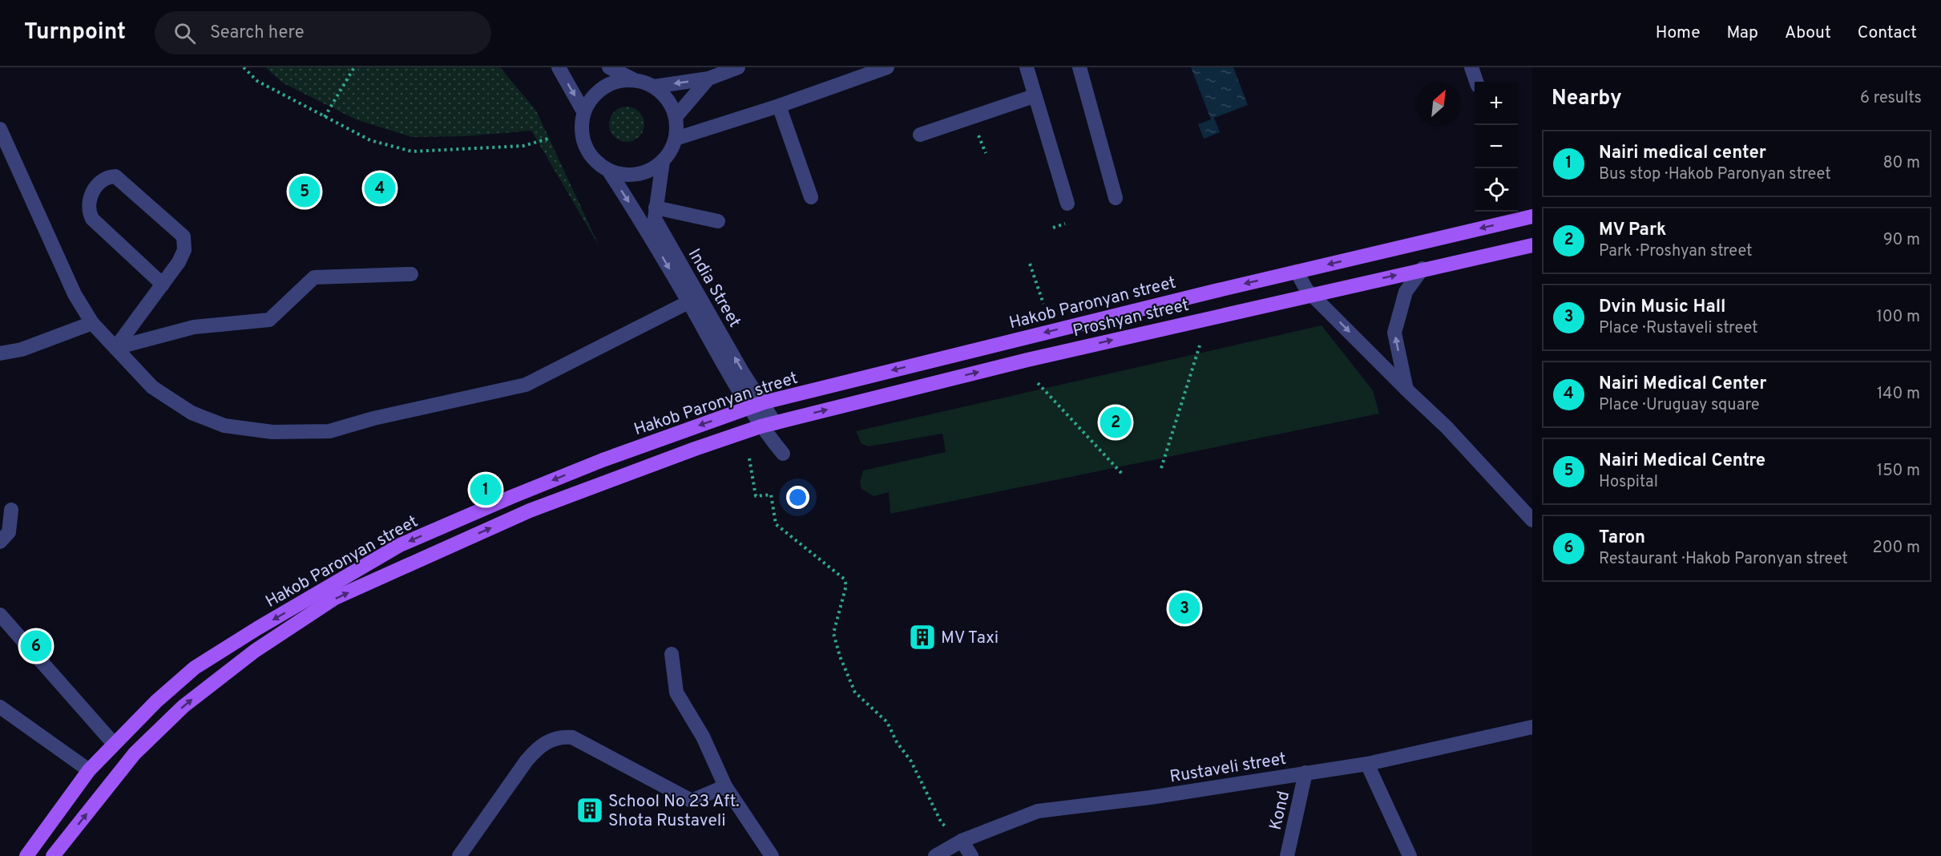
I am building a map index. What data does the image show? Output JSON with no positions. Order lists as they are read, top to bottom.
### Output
{
  "streets": {
    "main road": ["Hakob Paronyan street", "Proshyan street"],
    "street": ["India Street", "Rustaveli street", "Kond"]
  },
  "crossings": [
    ["India Street", "Hakob Paronyan street"],
    ["Hakob Paronyan street", "Proshyan street"],
    ["Rustaveli street", "Kond"]
  ],
  "one_way": ["Proshyan street"],
  "places": {
    "building": ["MV Taxi", "School No 23 Aft. Shota Rustaveli"]
  },
  "north": "top right",
  "page": {
    "header": "Turnpoint",
    "search": "Search here",
    "nav": [
      "Home",
      "Map",
      "About",
      "Contact"
    ],
    "heading": ["Nearby", "6 results"],
    "map_buttons": ["+", "−"],
    "list": [
      {
        "mark": "1",
        "name": "Nairi medical center",
        "note": "Bus stop · Hakob Paronyan street",
        "value": "80 m"
      },
      {
        "mark": "2",
        "name": "MV Park",
        "note": "Park · Proshyan street",
        "value": "90 m"
      },
      {
        "mark": "3",
        "name": "Dvin Music Hall",
        "note": "Place · Rustaveli street",
        "value": "100 m"
      },
      {
        "mark": "4",
        "name": "Nairi Medical Center",
        "note": "Place · Uruguay square",
        "value": "140 m"
      },
      {
        "mark": "5",
        "name": "Nairi Medical Centre",
        "note": "Hospital",
        "value": "150 m"
      },
      {
        "mark": "6",
        "name": "Taron",
        "note": "Restaurant · Hakob Paronyan street",
        "value": "200 m"
      }
    ],
    "pins": [
      "4",
      "5",
      "2",
      "1",
      "3",
      "6"
    ]
  }
}
